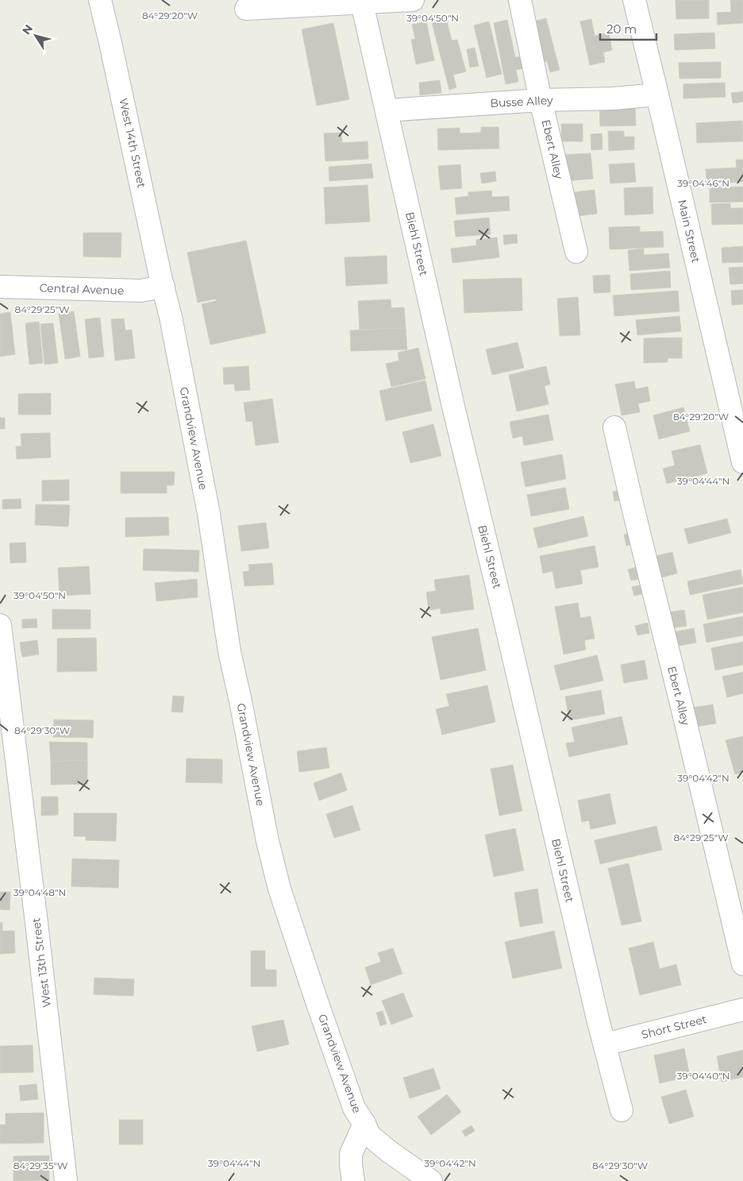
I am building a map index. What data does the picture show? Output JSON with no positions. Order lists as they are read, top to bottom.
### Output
{
  "streets": {
    "street": [
      "Busse Alley",
      "West 14th Street",
      "Ebert Alley",
      "Main Street",
      "Biehl Street",
      "Central Avenue",
      "Grandview Avenue",
      "West 13th Street",
      "Short Street"
    ]
  },
  "crossings": [
    ["Busse Alley", "Ebert Alley"],
    ["Busse Alley", "Main Street"],
    ["Busse Alley", "Biehl Street"],
    ["West 14th Street", "Central Avenue"],
    ["West 14th Street", "Grandview Avenue"],
    ["Biehl Street", "Short Street"],
    ["Central Avenue", "Grandview Avenue"]
  ],
  "scale_bar": "20 m",
  "north": "top left",
  "coordinates": [
    "84°29'20\"W",
    "39°04'50\"N",
    "39°04'46\"N",
    "84°29'25\"W",
    "39°04'44\"N",
    "84°29'30\"W",
    "39°04'42\"N",
    "39°04'48\"N",
    "39°04'40\"N",
    "84°29'35\"W"
  ]
}
